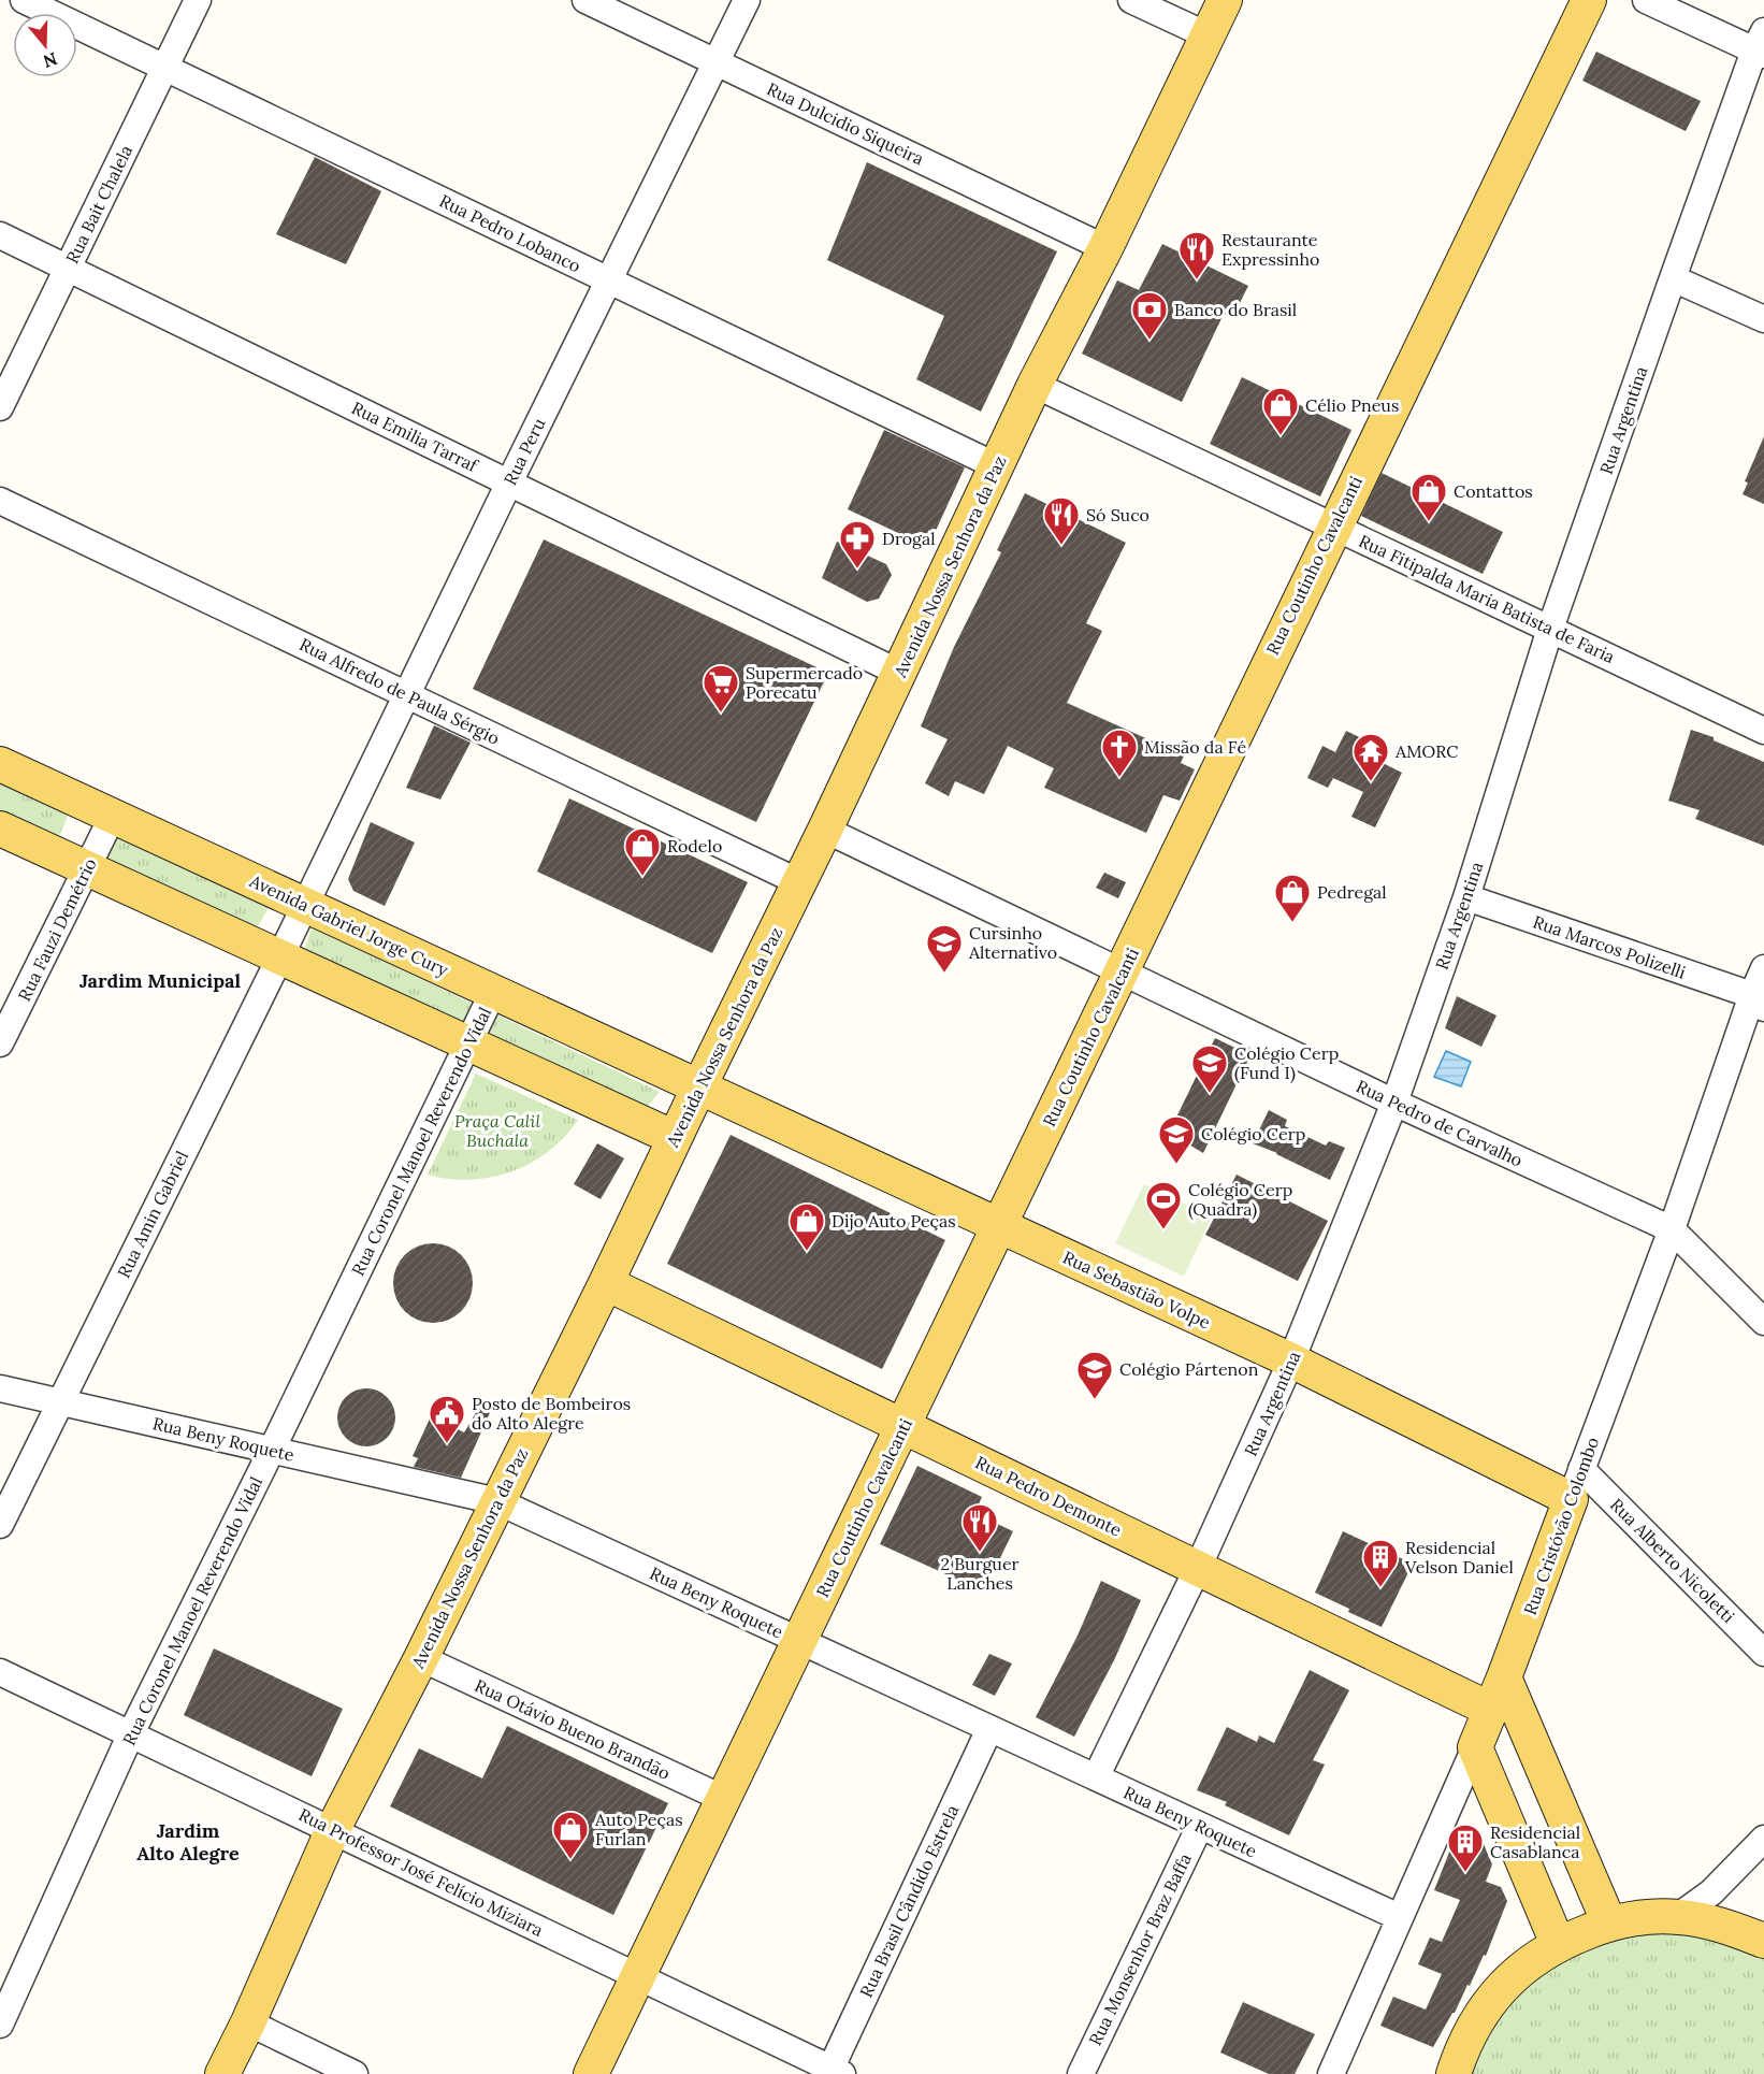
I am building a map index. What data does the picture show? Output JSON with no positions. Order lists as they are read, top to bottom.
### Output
{
  "streets": {
    "main road": [
      "Rua Coutinho Cavalcanti",
      "Avenida Nossa Senhora da Paz",
      "Avenida Gabriel Jorge Cury",
      "Rua Sebastião Volpe",
      "Rua Pedro Demonte",
      "Rua Cristóvão Colombo"
    ],
    "street": [
      "Rua Dulcidio Siqueira",
      "Rua Bait Chalela",
      "Rua Pedro Lobanco",
      "Rua Argentina",
      "Rua Emilia Tarraf",
      "Rua Peru",
      "Rua Fitipalda Maria Batista de Faria",
      "Rua Alfredo de Paula Sérgio",
      "Rua Fauzi Demétrio",
      "Rua Marcos Polizelli",
      "Rua Pedro de Carvalho",
      "Rua Coronel Manoel Reverendo Vidal",
      "Rua Amin Gabriel",
      "Rua Beny Roquete",
      "Rua Alberto Nicoletti",
      "Rua Otávio Bueno Brandão",
      "Rua Professor José Felício Miziara",
      "Rua Brasil Cândido Estrela",
      "Rua Monsenhor Braz Baffa"
    ]
  },
  "crossings": [
    ["Rua Dulcidio Siqueira", "Rua Peru"],
    ["Rua Dulcidio Siqueira", "Avenida Nossa Senhora da Paz"],
    ["Rua Bait Chalela", "Rua Pedro Lobanco"],
    ["Rua Bait Chalela", "Rua Emilia Tarraf"],
    ["Rua Pedro Lobanco", "Rua Peru"],
    ["Rua Pedro Lobanco", "Avenida Nossa Senhora da Paz"],
    ["Rua Argentina", "Rua Fitipalda Maria Batista de Faria"],
    ["Rua Argentina", "Rua Marcos Polizelli"],
    ["Rua Argentina", "Rua Pedro de Carvalho"],
    ["Rua Argentina", "Rua Sebastião Volpe"],
    ["Rua Argentina", "Rua Beny Roquete"],
    ["Rua Argentina", "Rua Pedro Demonte"],
    ["Rua Emilia Tarraf", "Rua Peru"],
    ["Rua Emilia Tarraf", "Avenida Nossa Senhora da Paz"],
    ["Rua Peru", "Rua Alfredo de Paula Sérgio"],
    ["Rua Peru", "Avenida Gabriel Jorge Cury"],
    ["Rua Peru", "Rua Amin Gabriel"],
    ["Rua Coutinho Cavalcanti", "Rua Fitipalda Maria Batista de Faria"],
    ["Rua Coutinho Cavalcanti", "Rua Pedro de Carvalho"],
    ["Rua Coutinho Cavalcanti", "Rua Sebastião Volpe"],
    ["Rua Coutinho Cavalcanti", "Rua Beny Roquete"],
    ["Rua Coutinho Cavalcanti", "Rua Pedro Demonte"],
    ["Rua Coutinho Cavalcanti", "Rua Otávio Bueno Brandão"],
    ["Rua Coutinho Cavalcanti", "Rua Professor José Felício Miziara"],
    ["Avenida Nossa Senhora da Paz", "Rua Fitipalda Maria Batista de Faria"],
    ["Avenida Nossa Senhora da Paz", "Rua Alfredo de Paula Sérgio"],
    ["Avenida Nossa Senhora da Paz", "Avenida Gabriel Jorge Cury"],
    ["Avenida Nossa Senhora da Paz", "Rua Pedro de Carvalho"],
    ["Avenida Nossa Senhora da Paz", "Rua Sebastião Volpe"],
    ["Avenida Nossa Senhora da Paz", "Rua Beny Roquete"],
    ["Avenida Nossa Senhora da Paz", "Rua Pedro Demonte"],
    ["Avenida Nossa Senhora da Paz", "Rua Otávio Bueno Brandão"],
    ["Avenida Nossa Senhora da Paz", "Rua Professor José Felício Miziara"],
    ["Avenida Gabriel Jorge Cury", "Rua Fauzi Demétrio"],
    ["Avenida Gabriel Jorge Cury", "Rua Coronel Manoel Reverendo Vidal"],
    ["Avenida Gabriel Jorge Cury", "Rua Amin Gabriel"],
    ["Avenida Gabriel Jorge Cury", "Rua Sebastião Volpe"],
    ["Rua Marcos Polizelli", "Rua Cristóvão Colombo"],
    ["Rua Pedro de Carvalho", "Rua Cristóvão Colombo"],
    ["Rua Coronel Manoel Reverendo Vidal", "Rua Beny Roquete"],
    ["Rua Coronel Manoel Reverendo Vidal", "Rua Professor José Felício Miziara"],
    ["Rua Amin Gabriel", "Rua Beny Roquete"],
    ["Rua Sebastião Volpe", "Rua Cristóvão Colombo"],
    ["Rua Sebastião Volpe", "Rua Alberto Nicoletti"],
    ["Rua Beny Roquete", "Rua Cristóvão Colombo"],
    ["Rua Beny Roquete", "Rua Brasil Cândido Estrela"],
    ["Rua Beny Roquete", "Rua Monsenhor Braz Baffa"],
    ["Rua Pedro Demonte", "Rua Cristóvão Colombo"],
    ["Rua Cristóvão Colombo", "Rua Alberto Nicoletti"],
    ["Rua Professor José Felício Miziara", "Rua Brasil Cândido Estrela"]
  ],
  "districts": ["Jardim Municipal", "Jardim Alto Alegre"],
  "parks": ["Praça Calil Buchala"],
  "places": {
    "restaurant": ["Restaurante Expressinho", "Só Suco", "2 Burguer Lanches"],
    "bank": ["Banco do Brasil"],
    "shop": [
      "Célio Pneus",
      "Contattos",
      "Rodelo",
      "Pedregal",
      "Dijo Auto Peças",
      "Auto Peças Furlan"
    ],
    "pharmacy": ["Drogal"],
    "supermarket": ["Supermercado Porecatu"],
    "church": ["Missão da Fé"],
    "temple": ["AMORC"],
    "school or university": [
      "Cursinho Alternativo",
      "Colégio Cerp (Fund I)",
      "Colégio Cerp",
      "Colégio Pártenon"
    ],
    "sports": ["Colégio Cerp (Quadra)"],
    "public building": ["Posto de Bombeiros do Alto Alegre"],
    "building": ["Residencial Velson Daniel", "Residencial Casablanca"]
  },
  "north": "bottom"
}
